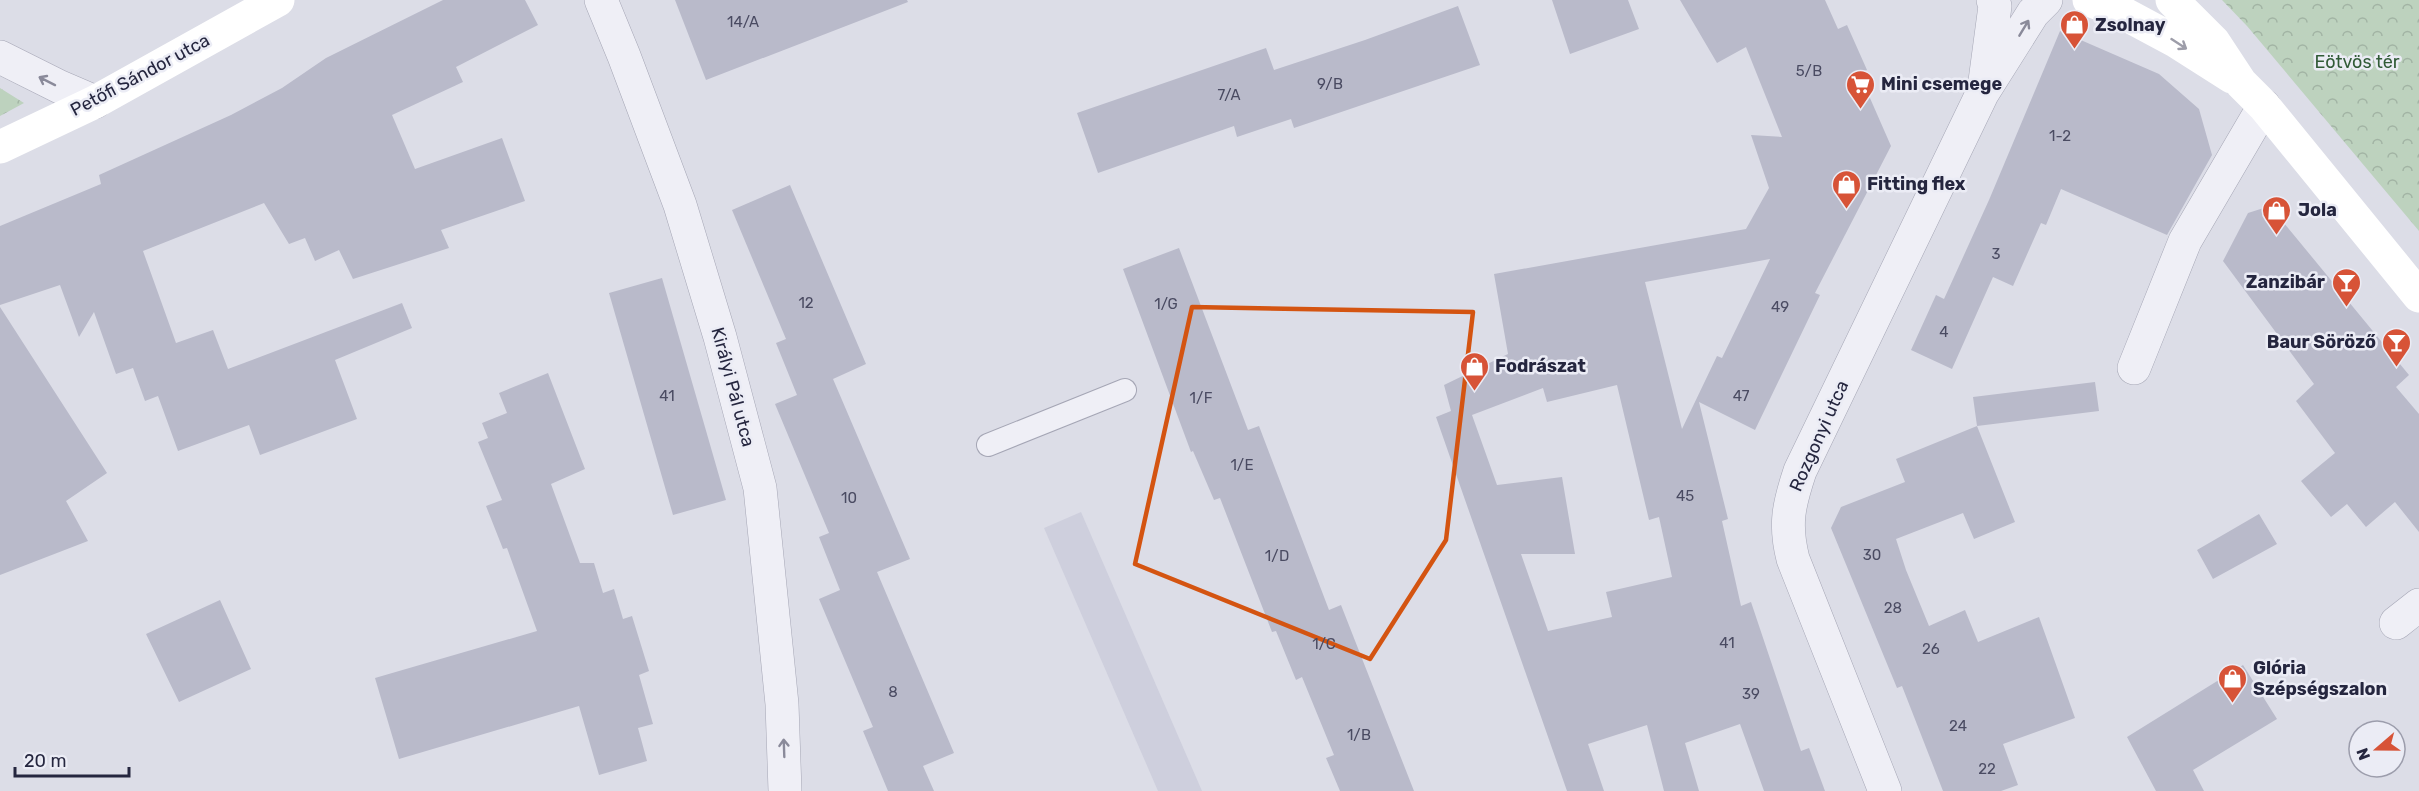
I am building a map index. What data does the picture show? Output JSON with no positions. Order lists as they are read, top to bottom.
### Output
{
  "streets": {
    "street": ["Petőfi Sándor utca", "Királyi Pál utca", "Rozgonyi utca"]
  },
  "one_way": ["Királyi Pál utca"],
  "parks": ["Eötvös tér"],
  "places": {
    "shop": [
      "Zsolnay",
      "Fitting flex",
      "Jola",
      "Fodrászat",
      "Glória Szépségszalon"
    ],
    "supermarket": ["Mini csemege"],
    "bar": ["Zanzibár", "Baur Söröző"]
  },
  "house_numbers": [
    "14/A",
    "5/B",
    "9/B",
    "7/A",
    "1-2",
    "3",
    "12",
    "1/G",
    "49",
    "4",
    "41",
    "47",
    "1/F",
    "1/E",
    "45",
    "10",
    "30",
    "1/D",
    "28",
    "41",
    "1/C",
    "26",
    "8",
    "39",
    "24",
    "1/B",
    "22"
  ],
  "scale_bar": "20 m",
  "north": "left"
}
